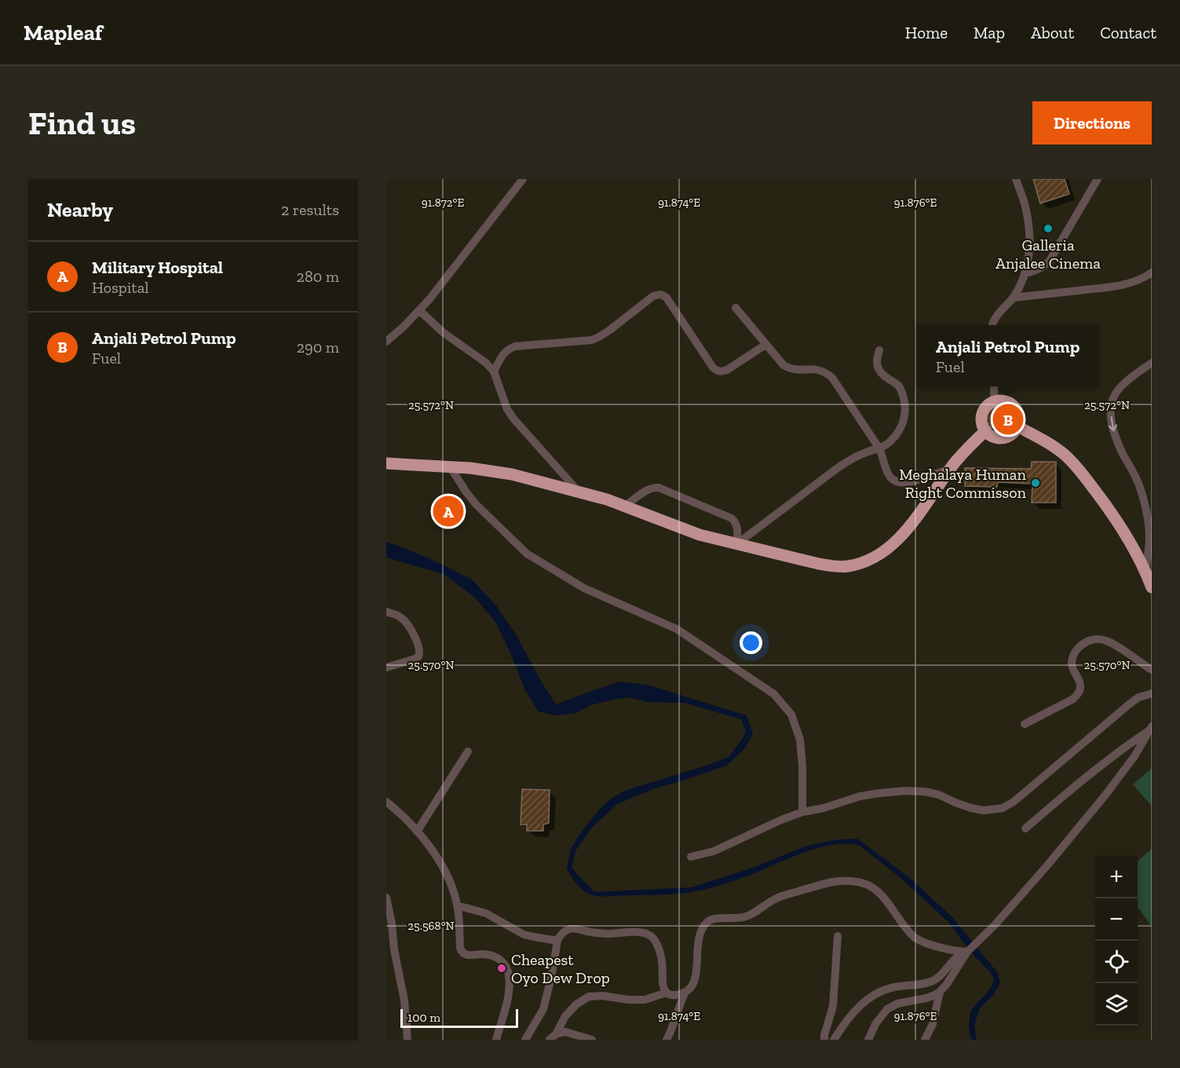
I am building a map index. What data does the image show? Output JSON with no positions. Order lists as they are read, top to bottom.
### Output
{
  "places": ["Galleria Anjalee Cinema", "Meghalaya Human Right Commisson", "Cheapest Oyo Dew Drop"],
  "scale_bar": "100 m",
  "page": {
    "header": "Mapleaf",
    "nav": [
      "Home",
      "Map",
      "About",
      "Contact"
    ],
    "buttons": "Directions",
    "title": "Find us",
    "heading": ["Nearby", "2 results"],
    "list": [
      {
        "mark": "A",
        "name": "Military Hospital",
        "note": "Hospital",
        "value": "280 m"
      },
      {
        "mark": "B",
        "name": "Anjali Petrol Pump",
        "note": "Fuel",
        "value": "290 m"
      }
    ],
    "popup": ["Anjali Petrol Pump", "Fuel"],
    "pins": ["B", "A"],
    "map_buttons": ["+", "−"],
    "scale": "100 m"
  },
  "coordinates": [
    "91.872°E",
    "91.874°E",
    "91.876°E",
    "25.572°N",
    "25.570°N",
    "25.568°N"
  ]
}
